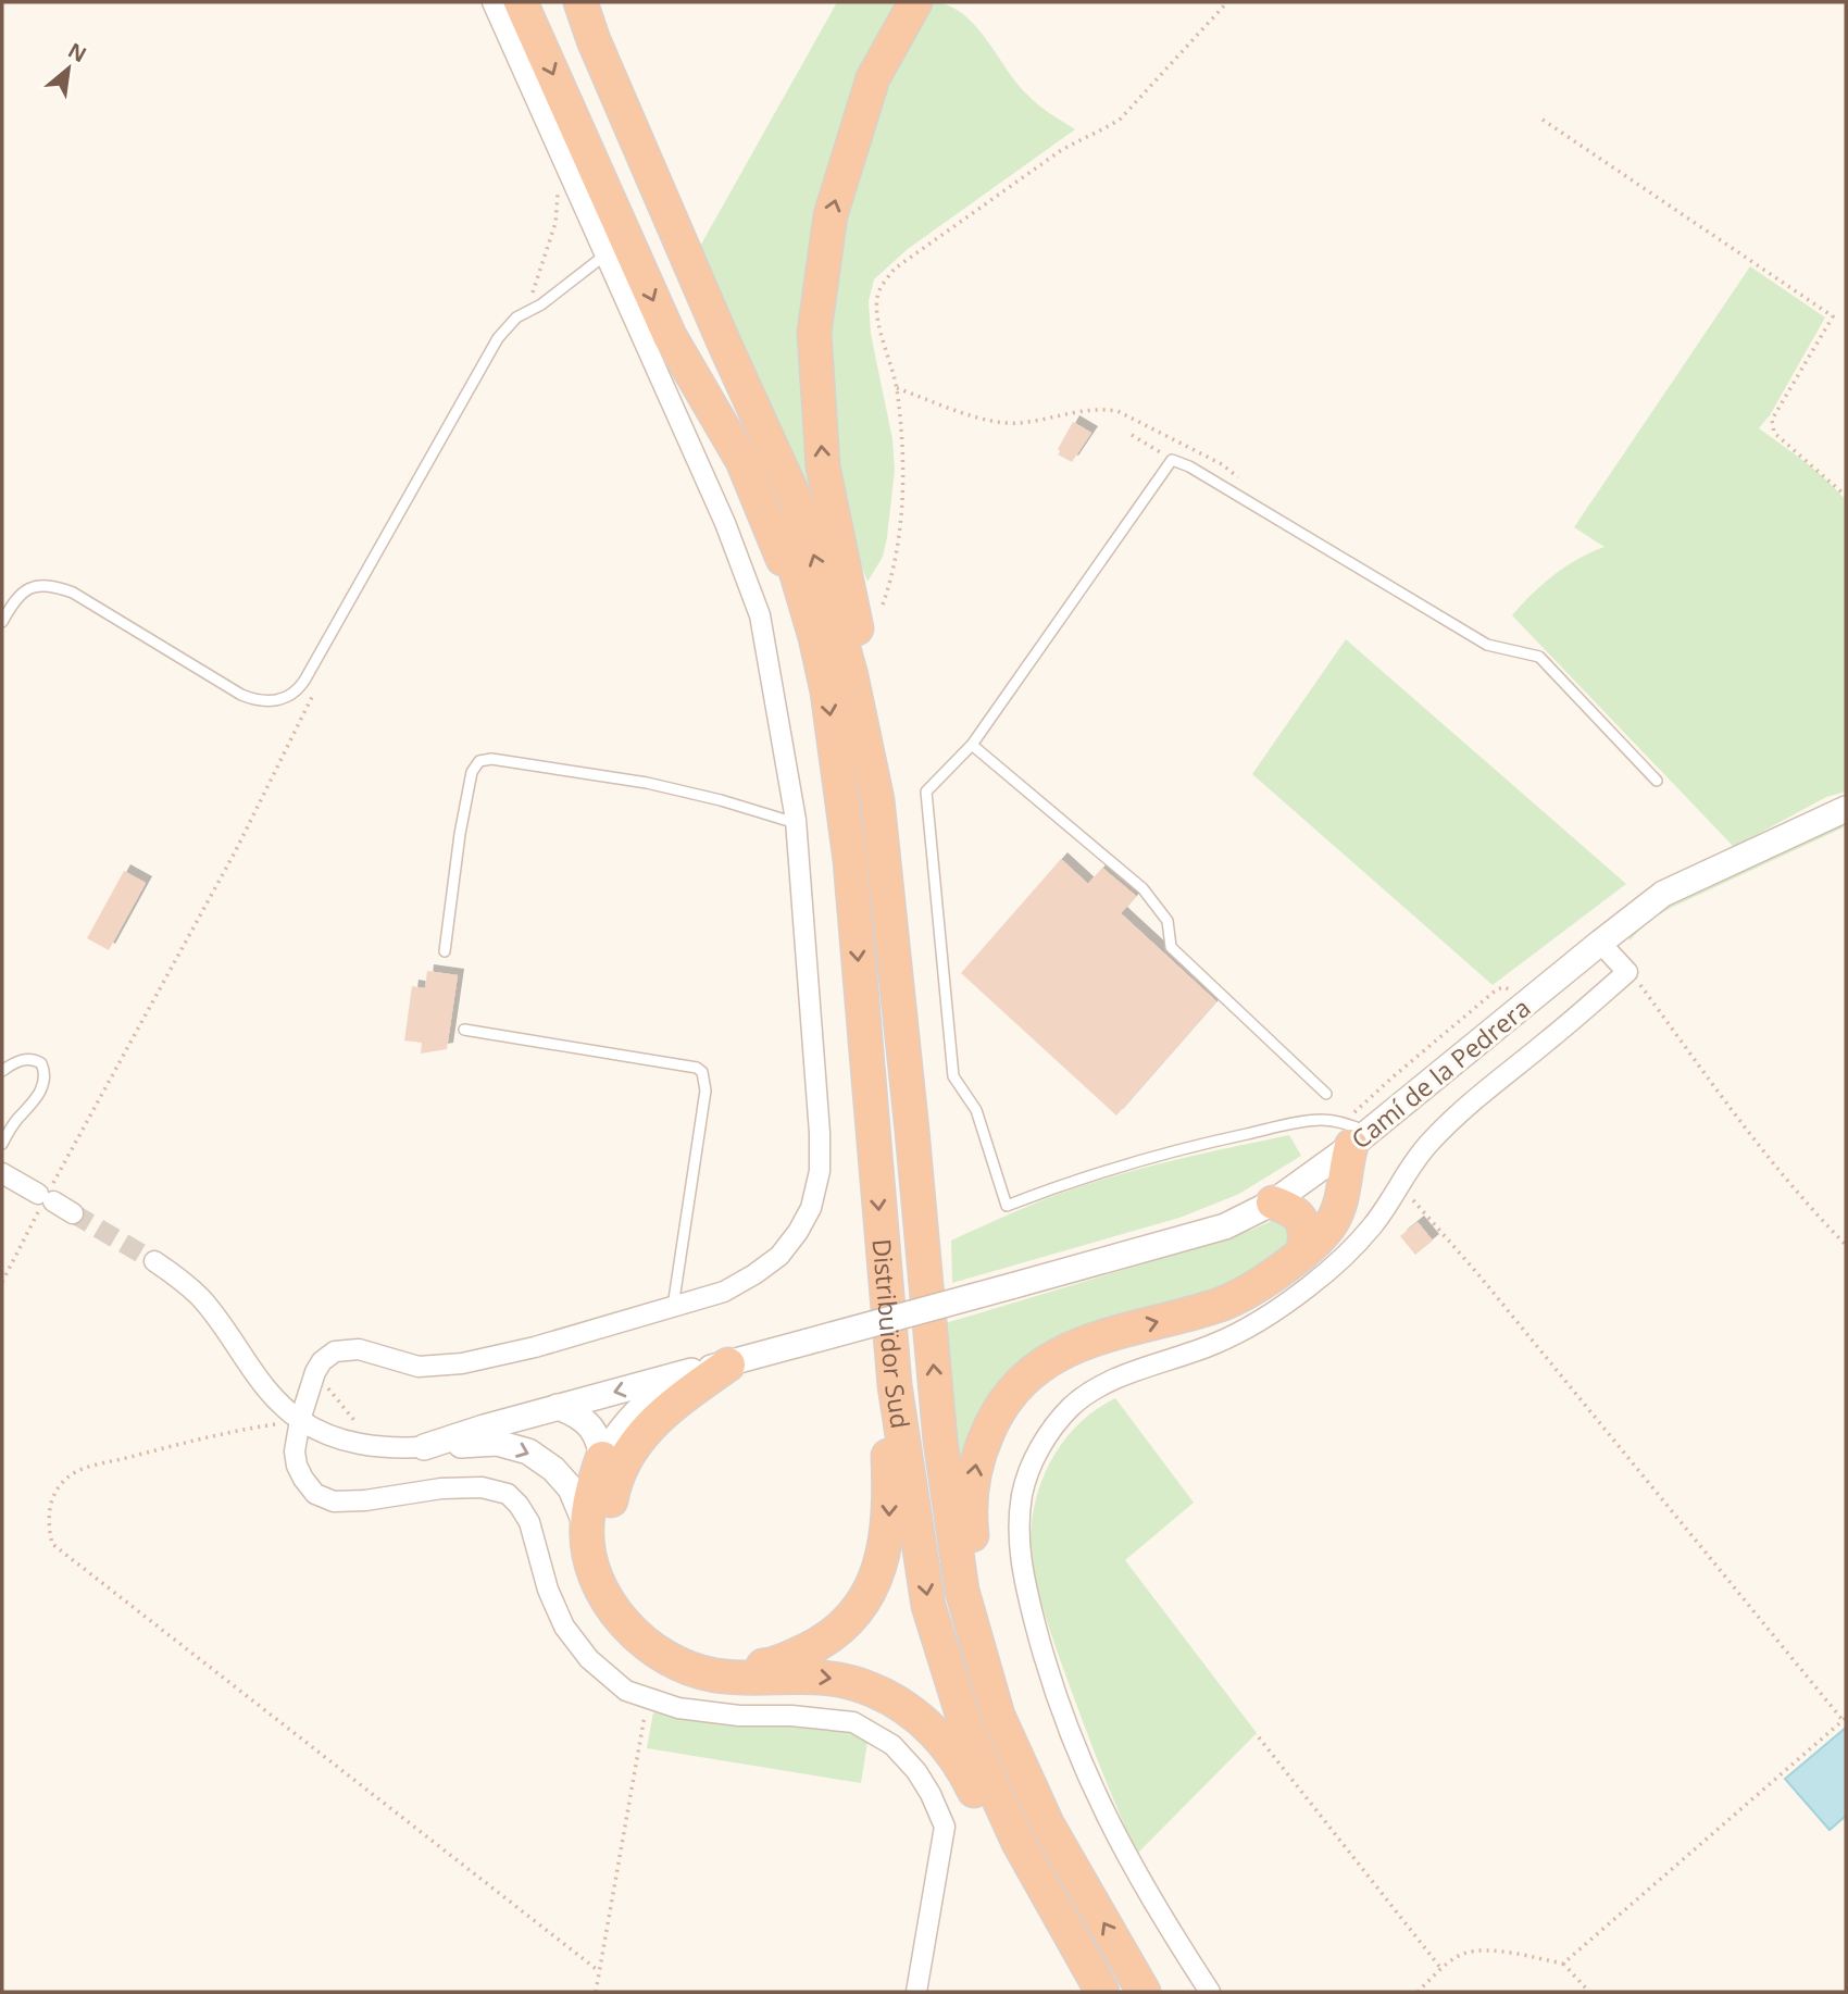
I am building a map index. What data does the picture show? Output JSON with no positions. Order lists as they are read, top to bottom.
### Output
{
  "streets": {
    "highway": ["Distribuïdor Sud"],
    "street": ["Camí de la Pedrera"]
  },
  "north": "top right"
}
